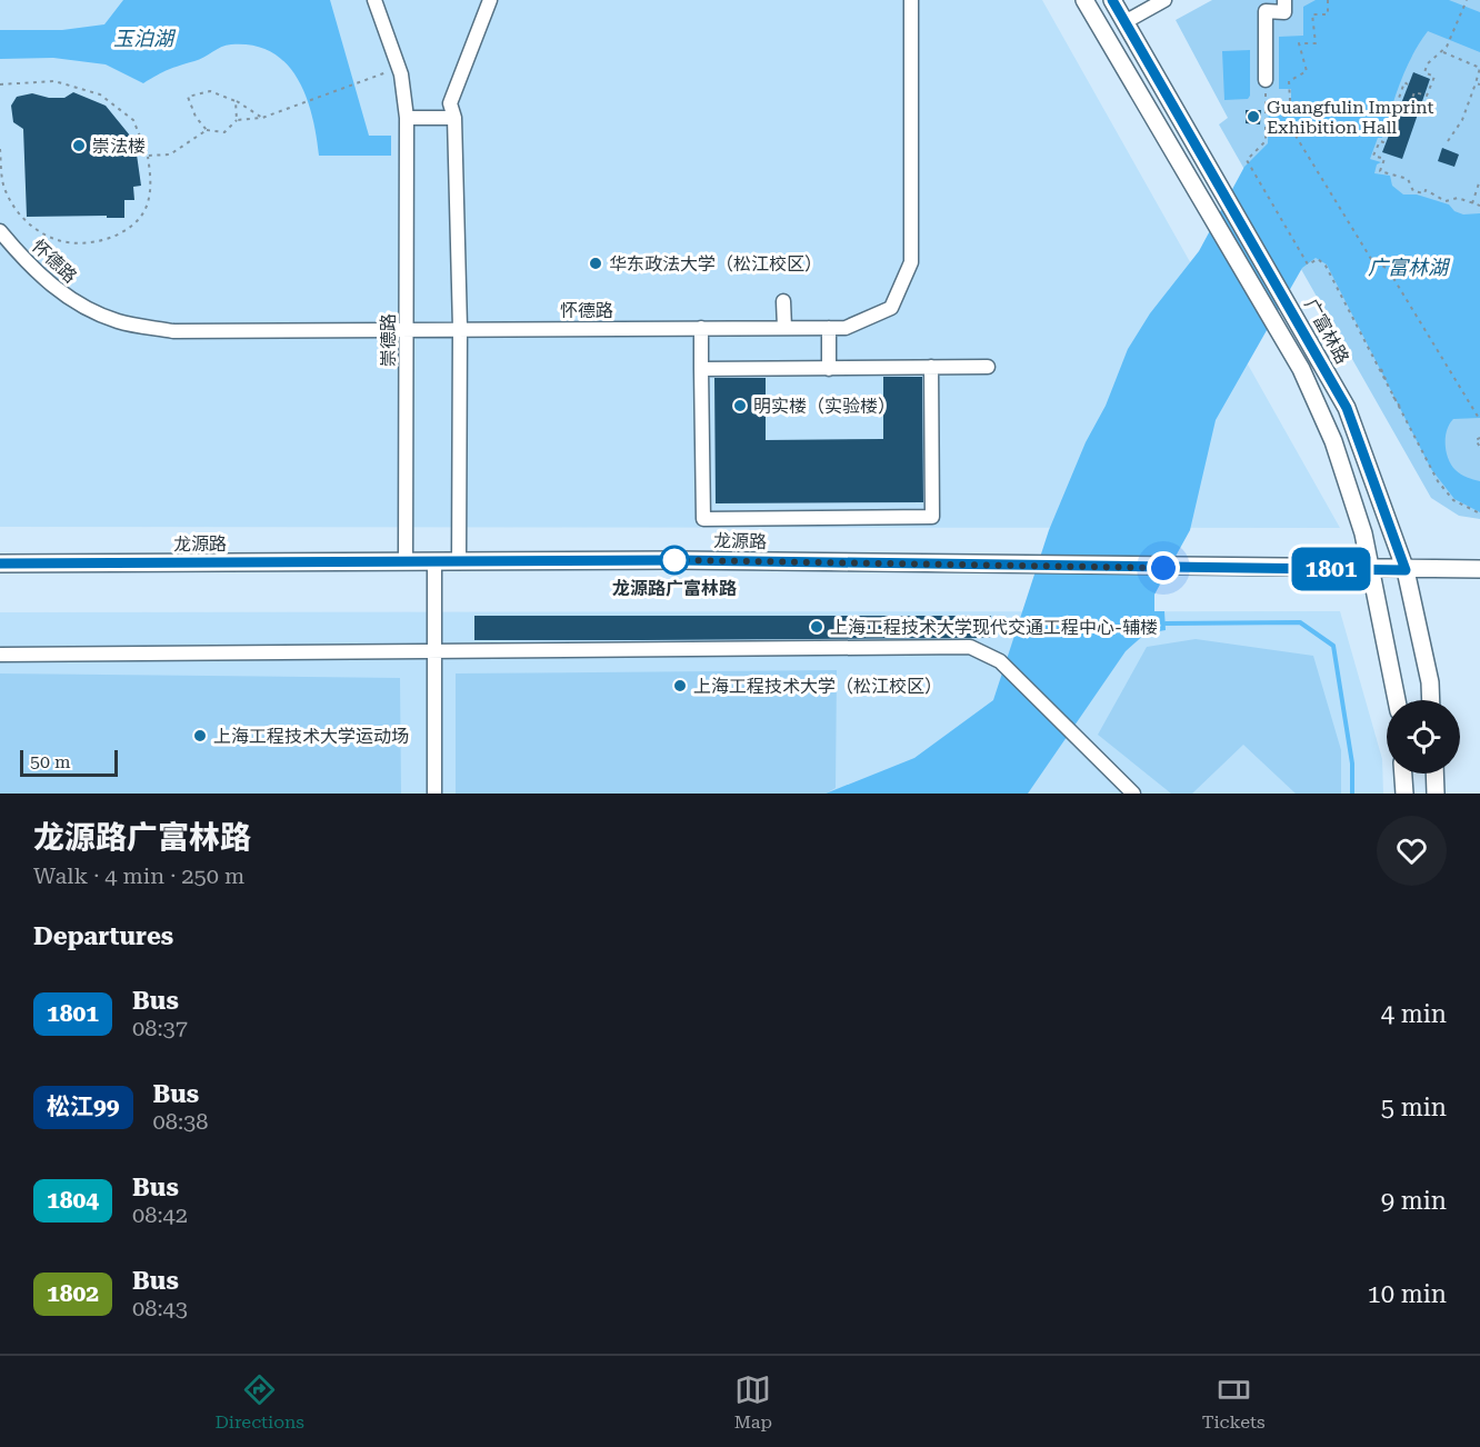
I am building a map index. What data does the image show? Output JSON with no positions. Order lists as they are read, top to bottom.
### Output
{
  "streets": {
    "main road": ["广富林路", "龙源路"],
    "street": ["怀德路", "崇德路"]
  },
  "crossings": [
    ["怀德路", "崇德路"],
    ["广富林路", "龙源路"],
    ["崇德路", "龙源路"]
  ],
  "water": ["玉泊湖", "广富林湖"],
  "places": [
    "Guangfulin Imprint Exhibition Hall",
    "崇法楼",
    "华东政法大学（松江校区）",
    "明实楼（实验楼）",
    "龙源路广富林路",
    "上海工程技术大学现代交通工程中心-辅楼",
    "上海工程技术大学（松江校区）",
    "上海工程技术大学运动场"
  ],
  "lines": ["bus line 1801"],
  "scale_bar": "50 m",
  "page": {
    "on_map": "1801",
    "scale": "50 m",
    "heading": [
      ["龙源路广富林路", "Walk · 4 min · 250 m"],
      "Departures"
    ],
    "list": [
      {
        "mark": "1801",
        "name": "Bus",
        "note": "08:37",
        "value": "4 min"
      },
      {
        "mark": "松江99",
        "name": "Bus",
        "note": "08:38",
        "value": "5 min"
      },
      {
        "mark": "1804",
        "name": "Bus",
        "note": "08:42",
        "value": "9 min"
      },
      {
        "mark": "1802",
        "name": "Bus",
        "note": "08:43",
        "value": "10 min"
      }
    ],
    "tabs": ["Directions", "Map", "Tickets"]
  }
}
